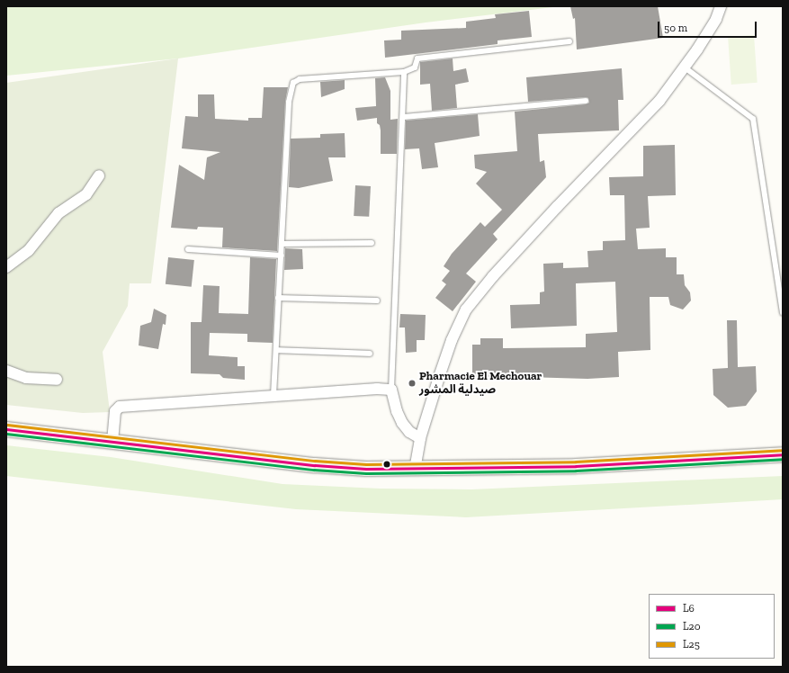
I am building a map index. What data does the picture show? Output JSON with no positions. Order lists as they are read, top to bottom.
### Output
{
  "places": ["Pharmacie El Mechouar صيدلية المشور"],
  "lines": ["transit line L25", "transit line L6", "transit line L20"],
  "legend": ["L6", "L20", "L25"],
  "scale_bar": "50 m"
}
